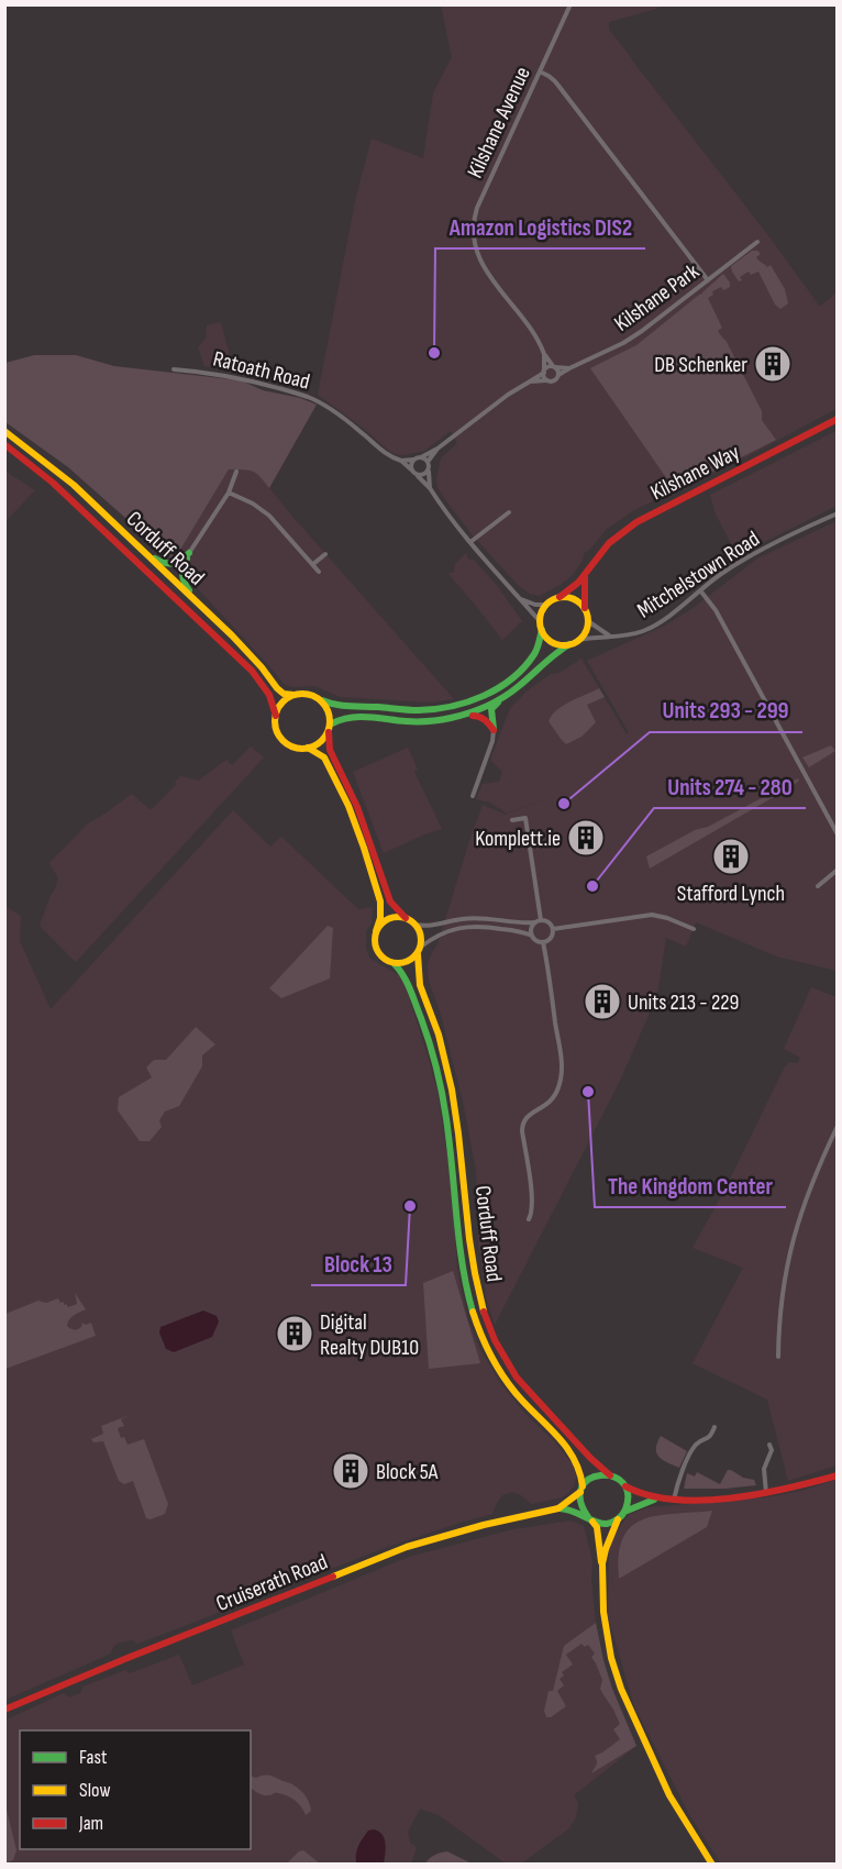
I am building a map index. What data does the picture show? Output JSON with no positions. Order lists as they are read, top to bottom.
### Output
{
  "streets": {
    "street": [
      "Kilshane Avenue",
      "Kilshane Park",
      "Ratoath Road",
      "Kilshane Way",
      "Corduff Road",
      "Mitchelstown Road",
      "Cruiserath Road"
    ]
  },
  "crossings": [
    ["Kilshane Avenue", "Kilshane Park"],
    ["Kilshane Way", "Mitchelstown Road"],
    ["Corduff Road", "Cruiserath Road"]
  ],
  "places": {
    "other": [
      "Amazon Logistics DIS2",
      "Units 293 - 299",
      "Units 274 - 280",
      "The Kingdom Center",
      "Block 13"
    ],
    "building": [
      "DB Schenker",
      "Komplett.ie",
      "Stafford Lynch",
      "Units 213 - 229",
      "Digital Realty DUB10",
      "Block 5A"
    ]
  },
  "legend": ["Fast", "Slow", "Jam"]
}
